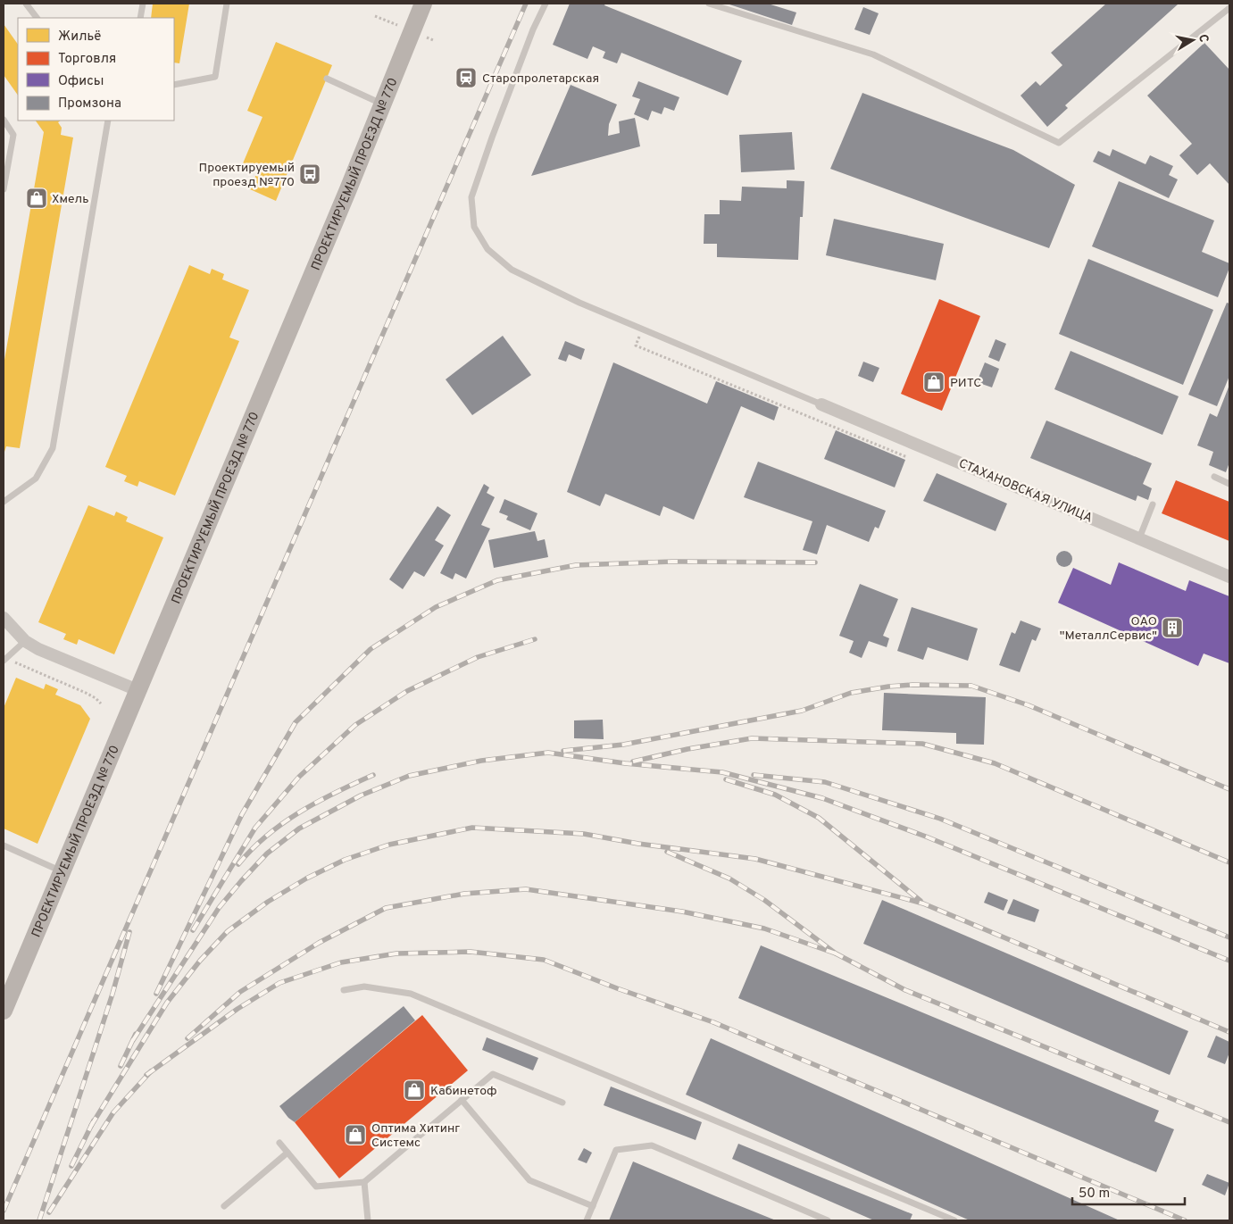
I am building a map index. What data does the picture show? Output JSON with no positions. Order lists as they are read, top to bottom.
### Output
{
  "streets": {
    "street": ["ПРОЕКТИРУЕМЫЙ ПРОЕЗД № 770", "СТАХАНОВСКАЯ УЛИЦА"]
  },
  "places": {
    "station": ["Старопролетарская"],
    "bus stop": ["Проектируемый проезд №770"],
    "shop": [
      "Хмель",
      "РИТС",
      "Кабинетоф",
      "Оптима Хитинг Системс"
    ],
    "building": ["ОАО \"МеталлСервис\""]
  },
  "legend": [
    "Жильё",
    "Торговля",
    "Офисы",
    "Промзона"
  ],
  "scale_bar": "50 m",
  "north": "right"
}
